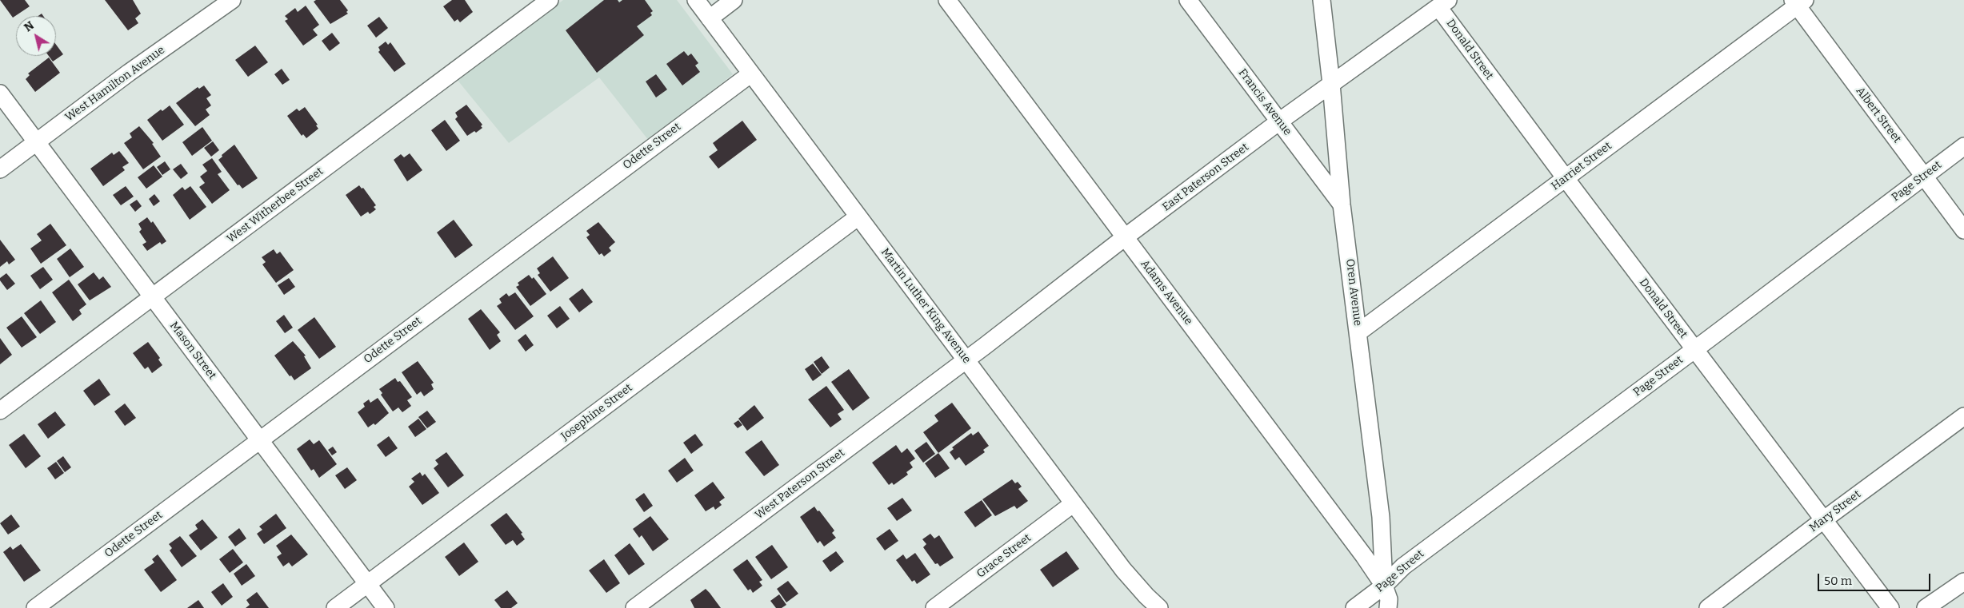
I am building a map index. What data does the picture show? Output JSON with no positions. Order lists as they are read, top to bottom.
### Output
{
  "streets": {
    "street": [
      "Donald Street",
      "West Hamilton Avenue",
      "Francis Avenue",
      "Albert Street",
      "Odette Street",
      "Harriet Street",
      "East Paterson Street",
      "Page Street",
      "West Witherbee Street",
      "Adams Avenue",
      "Oren Avenue",
      "Martin Luther King Avenue",
      "Mason Street",
      "Josephine Street",
      "West Paterson Street",
      "Mary Street",
      "Grace Street"
    ]
  },
  "crossings": [
    ["Donald Street", "Harriet Street"],
    ["Donald Street", "East Paterson Street"],
    ["Donald Street", "Page Street"],
    ["Donald Street", "Mary Street"],
    ["West Hamilton Avenue", "Mason Street"],
    ["Francis Avenue", "East Paterson Street"],
    ["Francis Avenue", "Oren Avenue"],
    ["Albert Street", "Harriet Street"],
    ["Albert Street", "Page Street"],
    ["Odette Street", "Martin Luther King Avenue"],
    ["Odette Street", "Mason Street"],
    ["Harriet Street", "Oren Avenue"],
    ["East Paterson Street", "Adams Avenue"],
    ["East Paterson Street", "Oren Avenue"],
    ["East Paterson Street", "Martin Luther King Avenue"],
    ["East Paterson Street", "West Paterson Street"],
    ["Page Street", "Adams Avenue"],
    ["Page Street", "Oren Avenue"],
    ["West Witherbee Street", "Mason Street"],
    ["Adams Avenue", "Oren Avenue"],
    ["Martin Luther King Avenue", "Josephine Street"],
    ["Martin Luther King Avenue", "West Paterson Street"],
    ["Martin Luther King Avenue", "Grace Street"],
    ["Mason Street", "Josephine Street"]
  ],
  "scale_bar": "50 m",
  "north": "top left"
}
